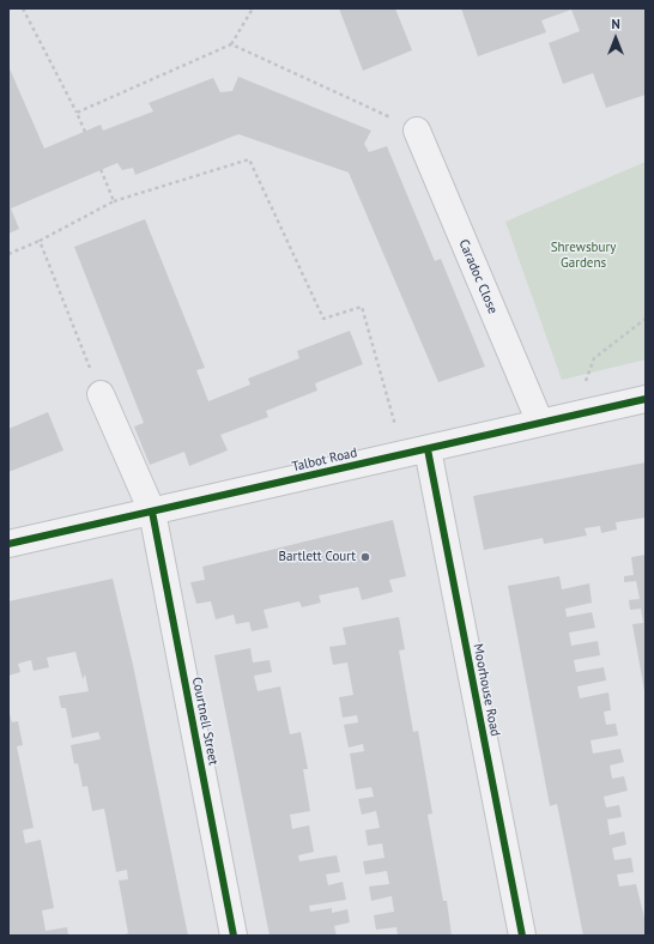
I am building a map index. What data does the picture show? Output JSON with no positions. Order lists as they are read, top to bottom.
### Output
{
  "streets": {
    "street": [
      "Caradoc Close",
      "Talbot Road",
      "Moorhouse Road",
      "Courtnell Street"
    ]
  },
  "crossings": [
    ["Caradoc Close", "Talbot Road"],
    ["Talbot Road", "Moorhouse Road"],
    ["Talbot Road", "Courtnell Street"]
  ],
  "parks": ["Shrewsbury Gardens"],
  "places": ["Bartlett Court"],
  "north": "top"
}
